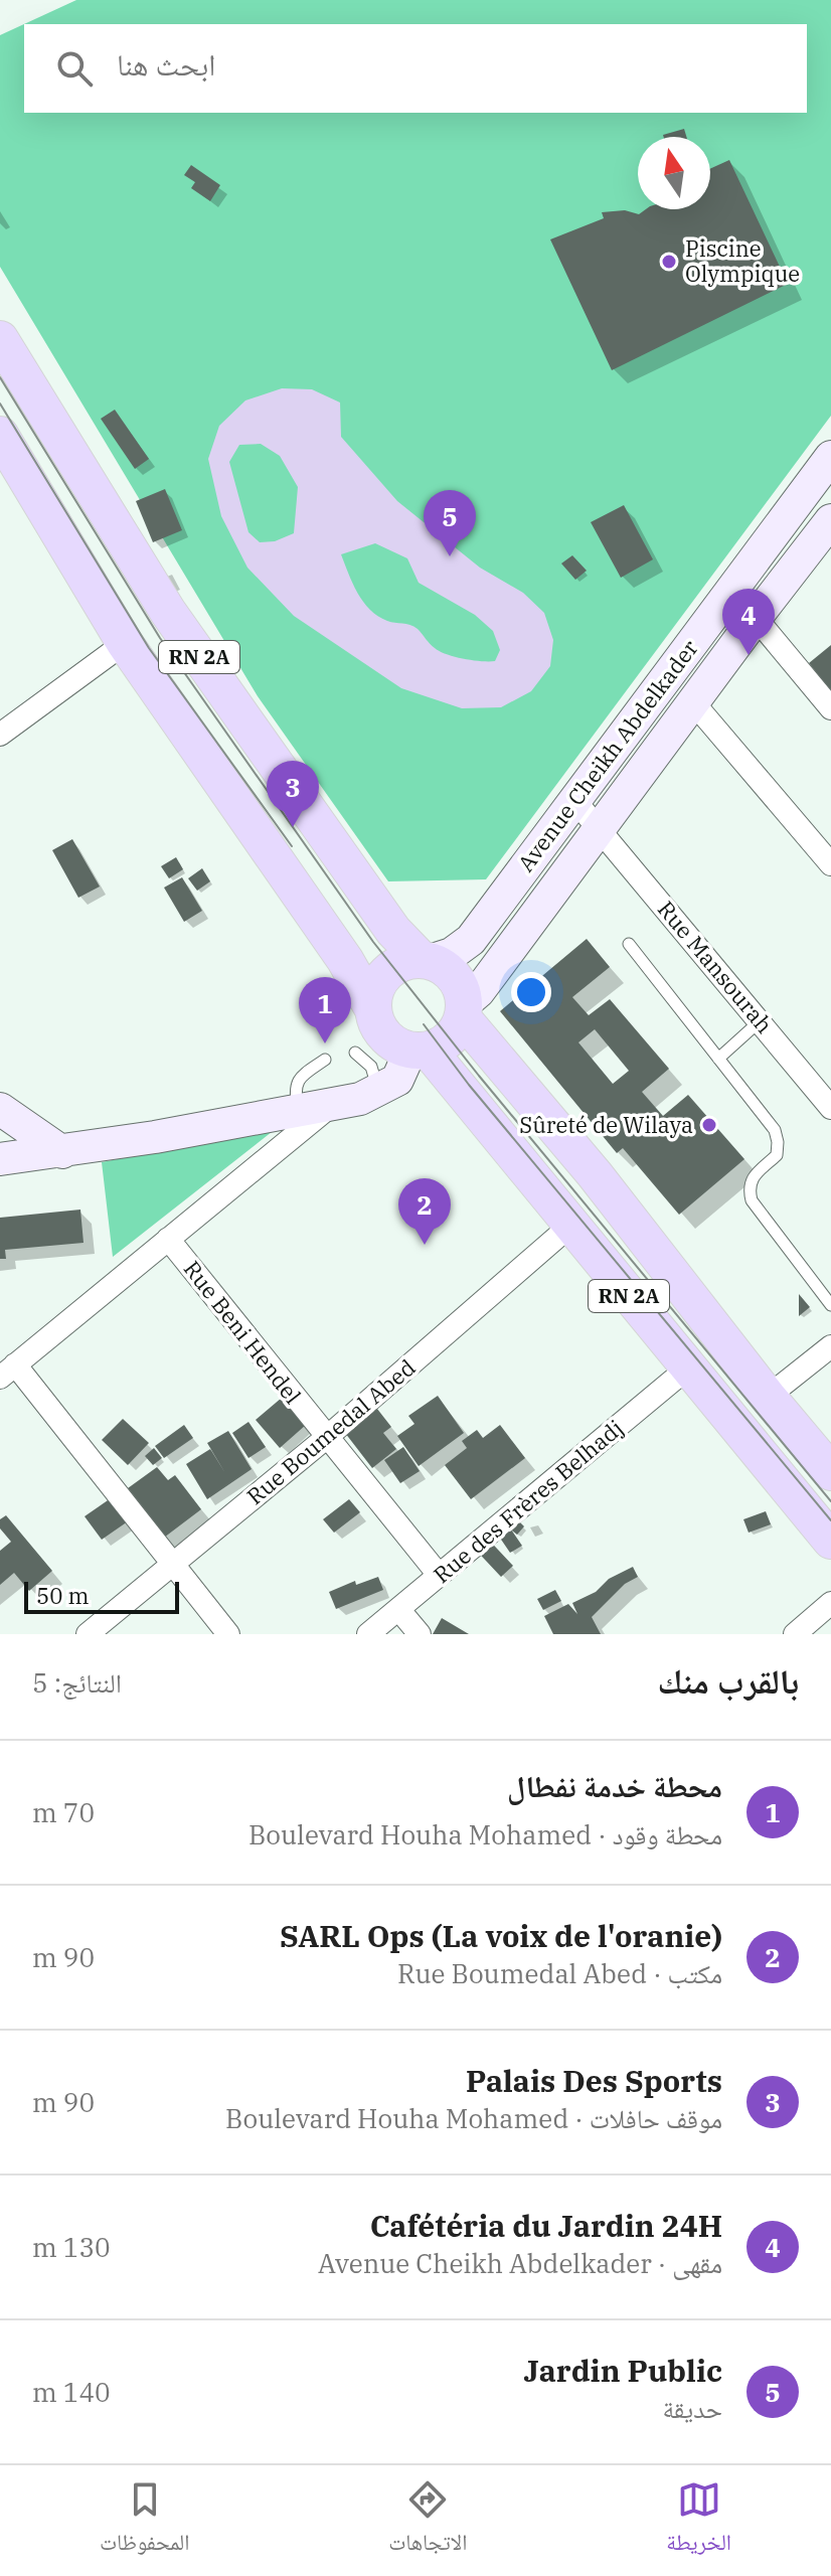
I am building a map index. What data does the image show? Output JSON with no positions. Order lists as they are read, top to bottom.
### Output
{
  "streets": {
    "main road": ["RN 2A", "Avenue Cheikh Abdelkader"],
    "street": [
      "Rue Mansourah",
      "Rue Beni Hendel",
      "Rue Boumedal Abed",
      "Rue des Frères Belhadj"
    ]
  },
  "crossings": [
    ["RN 2A", "Avenue Cheikh Abdelkader"],
    ["RN 2A", "Rue Boumedal Abed"],
    ["RN 2A", "Rue des Frères Belhadj"],
    ["Avenue Cheikh Abdelkader", "Rue Mansourah"],
    ["Rue Beni Hendel", "Rue Boumedal Abed"],
    ["Rue Beni Hendel", "Rue des Frères Belhadj"]
  ],
  "places": ["Piscine Olympique", "Sûreté de Wilaya"],
  "scale_bar": "50 m",
  "north": "top",
  "page": {
    "search": "ابحث هنا",
    "pins": [
      "5",
      "4",
      "3",
      "1",
      "2"
    ],
    "scale": "50 m",
    "heading": ["بالقرب منك", "النتائج: 5"],
    "list": [
      {
        "mark": "1",
        "name": "محطة خدمة نفطال",
        "note": "محطة وقود · Boulevard Houha Mohamed",
        "value": "70 m"
      },
      {
        "mark": "2",
        "name": "SARL Ops (La voix de l'oranie)",
        "note": "مكتب · Rue Boumedal Abed",
        "value": "90 m"
      },
      {
        "mark": "3",
        "name": "Palais Des Sports",
        "note": "موقف حافلات · Boulevard Houha Mohamed",
        "value": "90 m"
      },
      {
        "mark": "4",
        "name": "Cafétéria du Jardin 24H",
        "note": "مقهى · Avenue Cheikh Abdelkader",
        "value": "130 m"
      },
      {
        "mark": "5",
        "name": "Jardin Public",
        "note": "حديقة",
        "value": "140 m"
      }
    ],
    "nav": ["الخريطة", "الاتجاهات", "المحفوظات"]
  }
}
